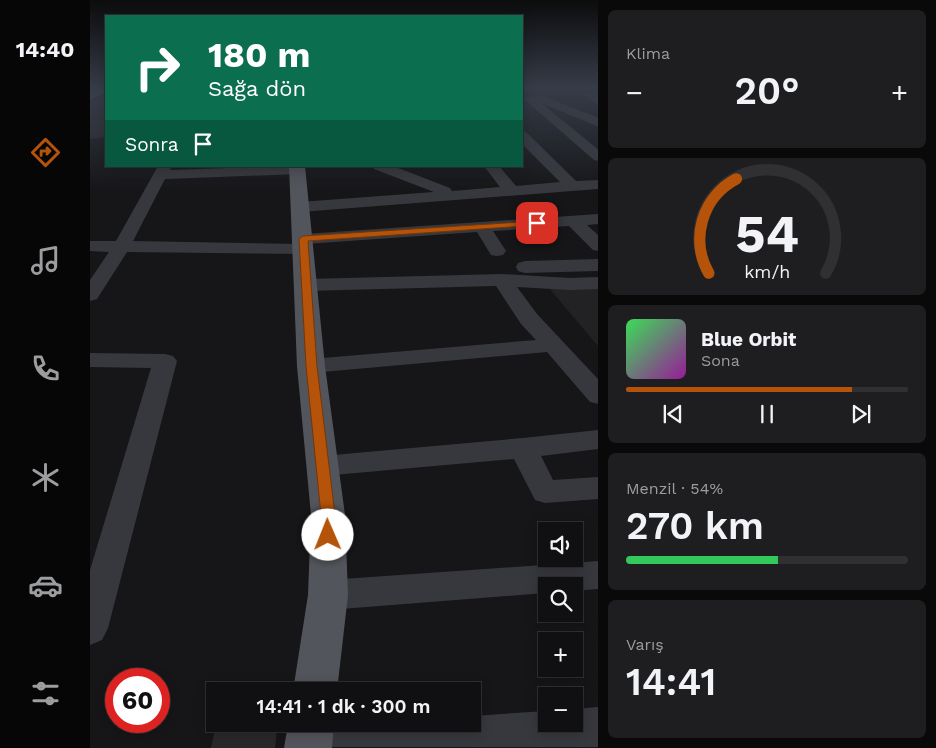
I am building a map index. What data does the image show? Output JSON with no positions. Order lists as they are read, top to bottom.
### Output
{
  "page": {
    "tabs": "14:40",
    "tile": [
      "Klima",
      ["Menzil · 54%", "270 km"],
      ["Varış", "14:41"]
    ],
    "turn": ["180 m", "Sağa dön"],
    "heat": ["−", "20°", "+"],
    "then": "Sonra",
    "song": ["Blue Orbit", "Sona"],
    "map_buttons": ["+", "−"],
    "limit": "60",
    "trip": "14:41 · 1 dk · 300 m",
    "gauge": ["54", "km/h"]
  }
}
